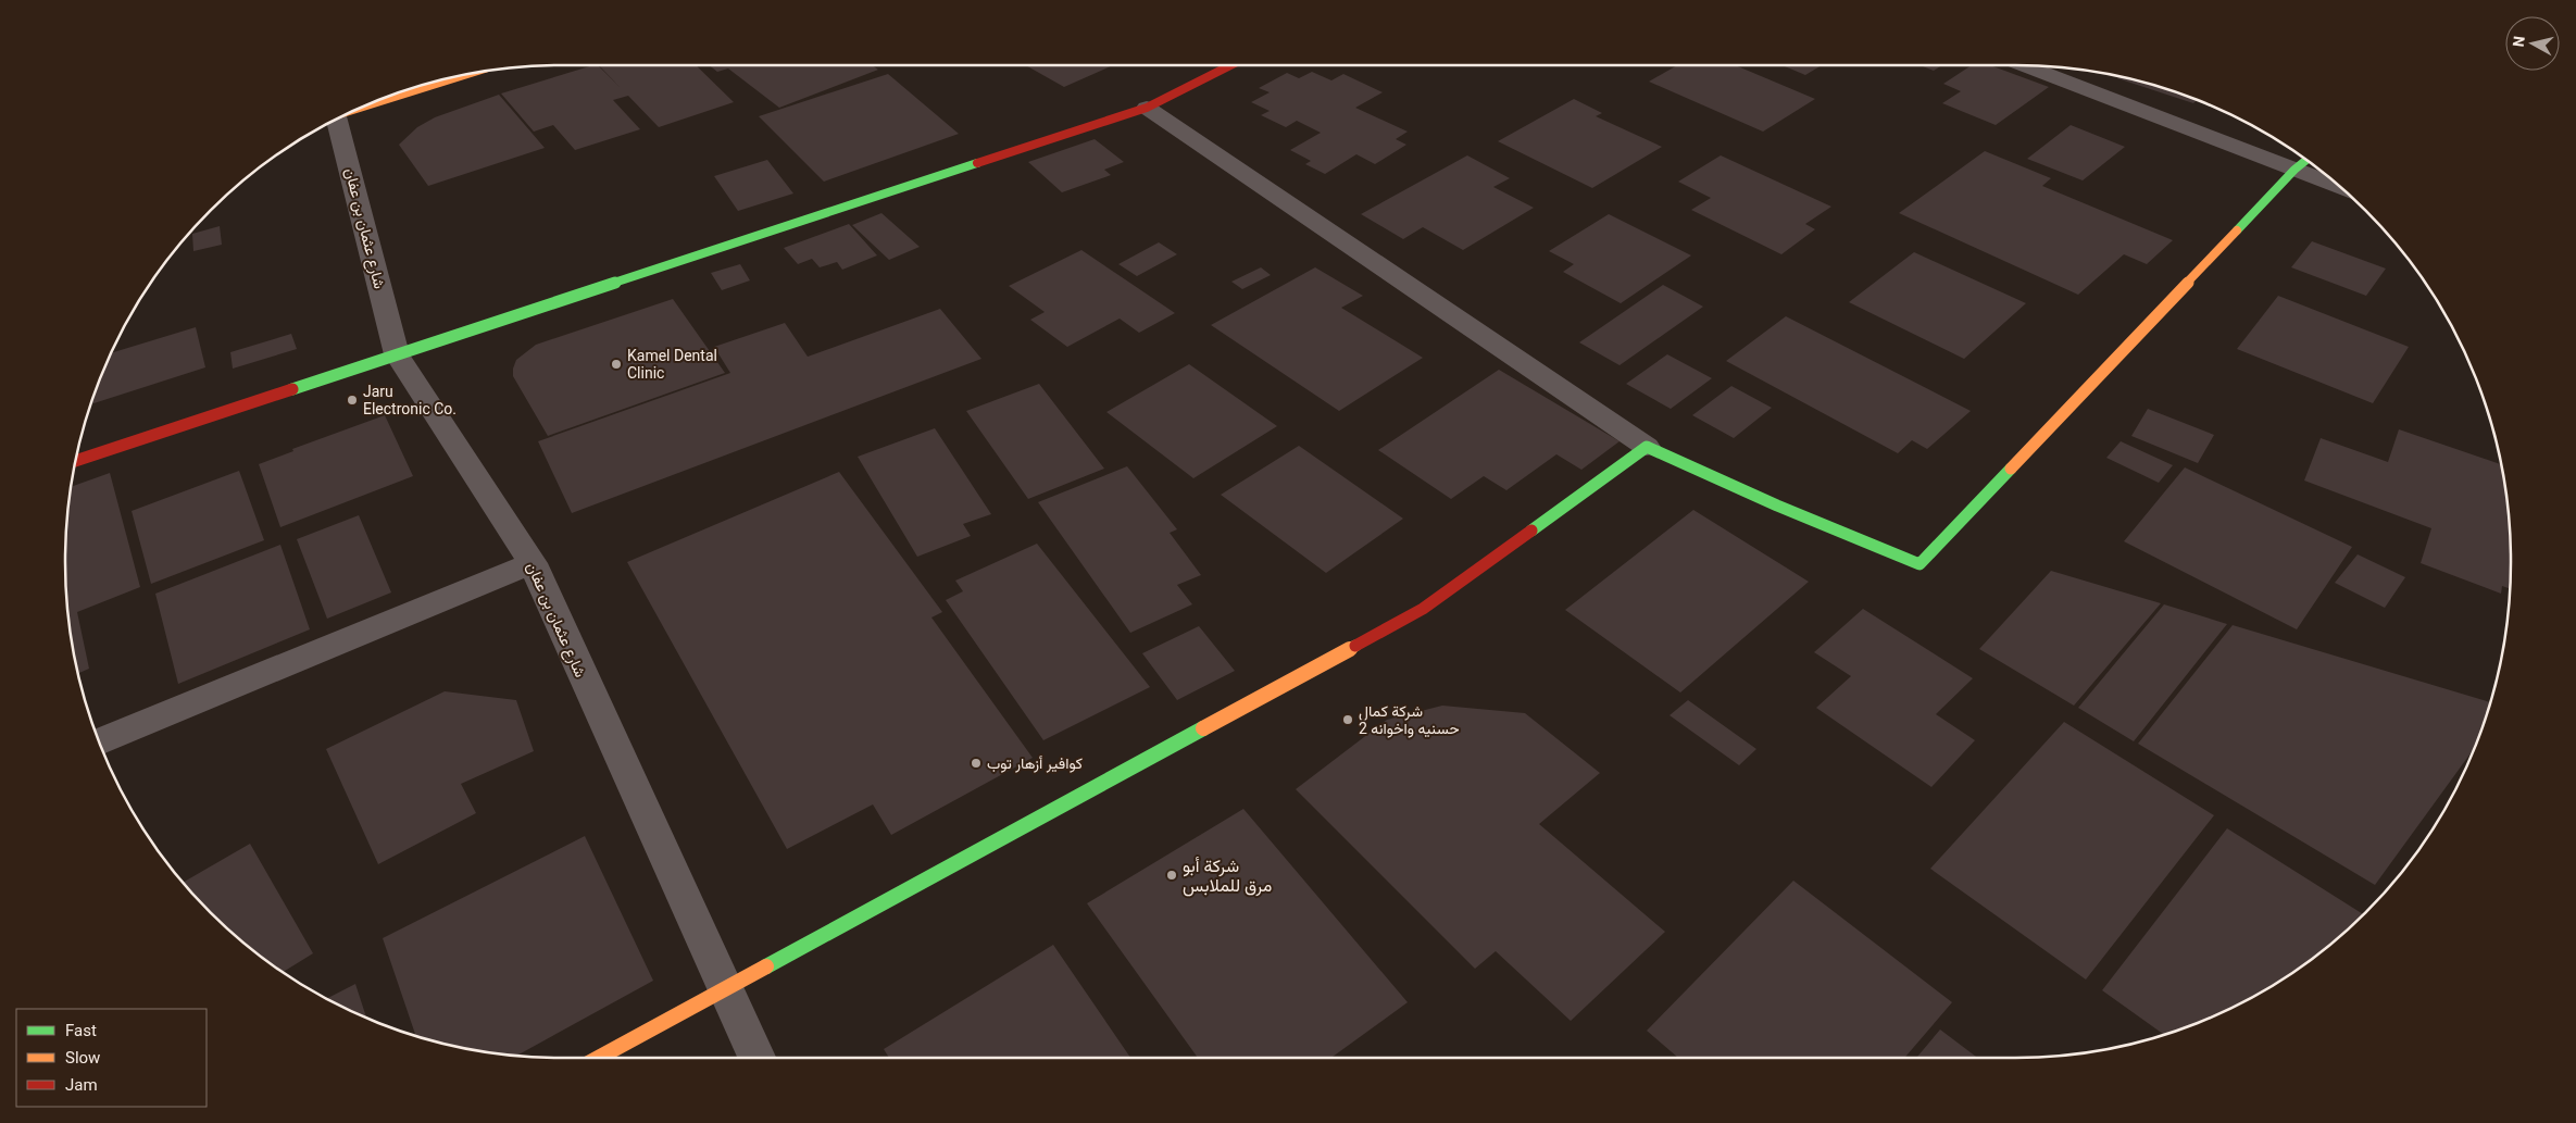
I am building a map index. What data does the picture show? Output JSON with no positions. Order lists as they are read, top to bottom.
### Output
{
  "streets": {
    "street": ["شارع عثمان بن عفان"]
  },
  "places": [
    "Kamel Dental Clinic",
    "Jaru Electronic Co.",
    "شركة كمال حسنيه واخوانه 2",
    "كوافير أزهار توب",
    "شركة أبو مرق للملابس"
  ],
  "legend": ["Fast", "Slow", "Jam"],
  "north": "left"
}
